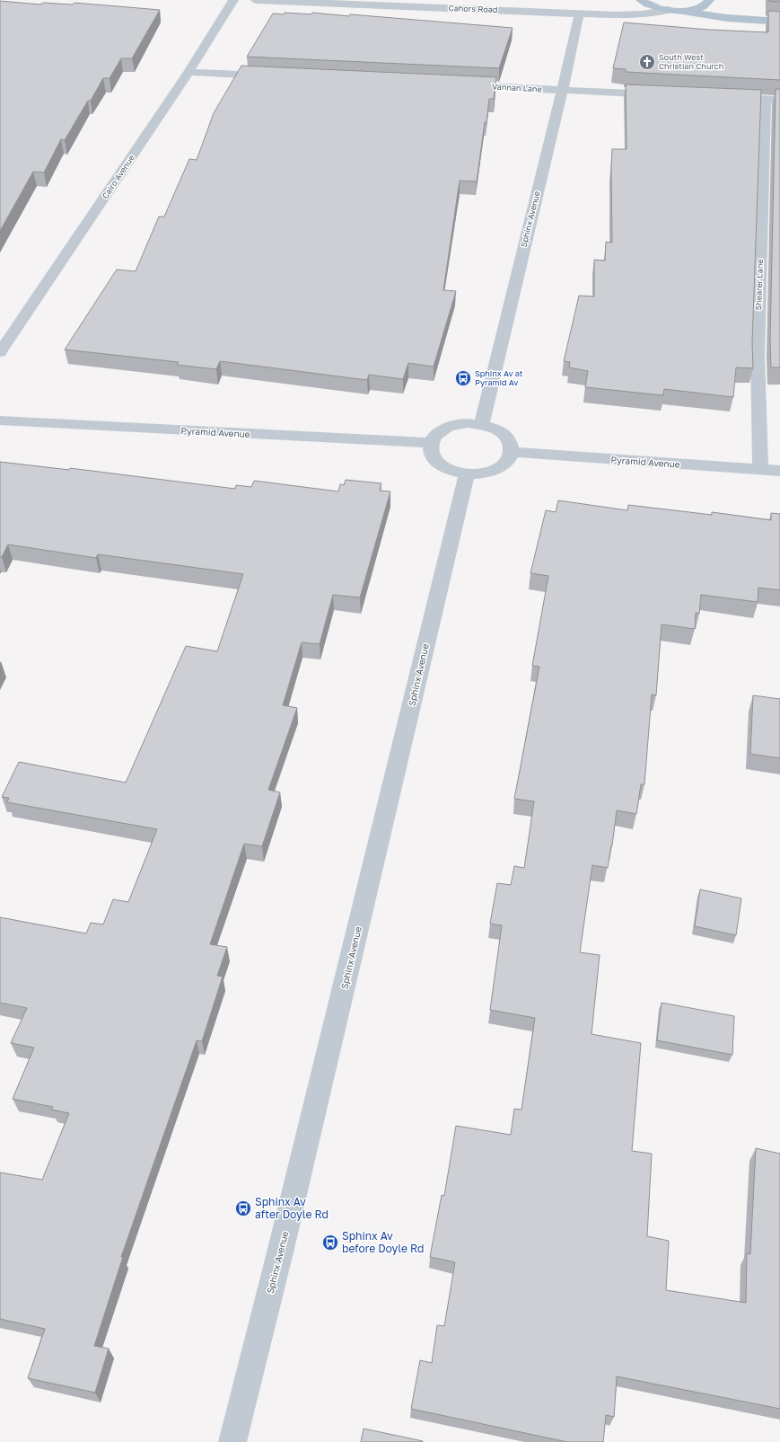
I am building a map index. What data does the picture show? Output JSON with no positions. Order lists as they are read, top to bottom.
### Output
{
  "streets": {
    "street": [
      "Cahors Road",
      "Vannan Lane",
      "Cairo Avenue",
      "Sphinx Avenue",
      "Shearer Lane",
      "Pyramid Avenue"
    ]
  },
  "crossings": [
    ["Cahors Road", "Sphinx Avenue"],
    ["Vannan Lane", "Sphinx Avenue"],
    ["Sphinx Avenue", "Pyramid Avenue"],
    ["Shearer Lane", "Pyramid Avenue"]
  ],
  "places": {
    "church": ["South West Christian Church"],
    "bus stop": ["Sphinx Av at Pyramid Av", "Sphinx Av after Doyle Rd", "Sphinx Av before Doyle Rd"]
  }
}
